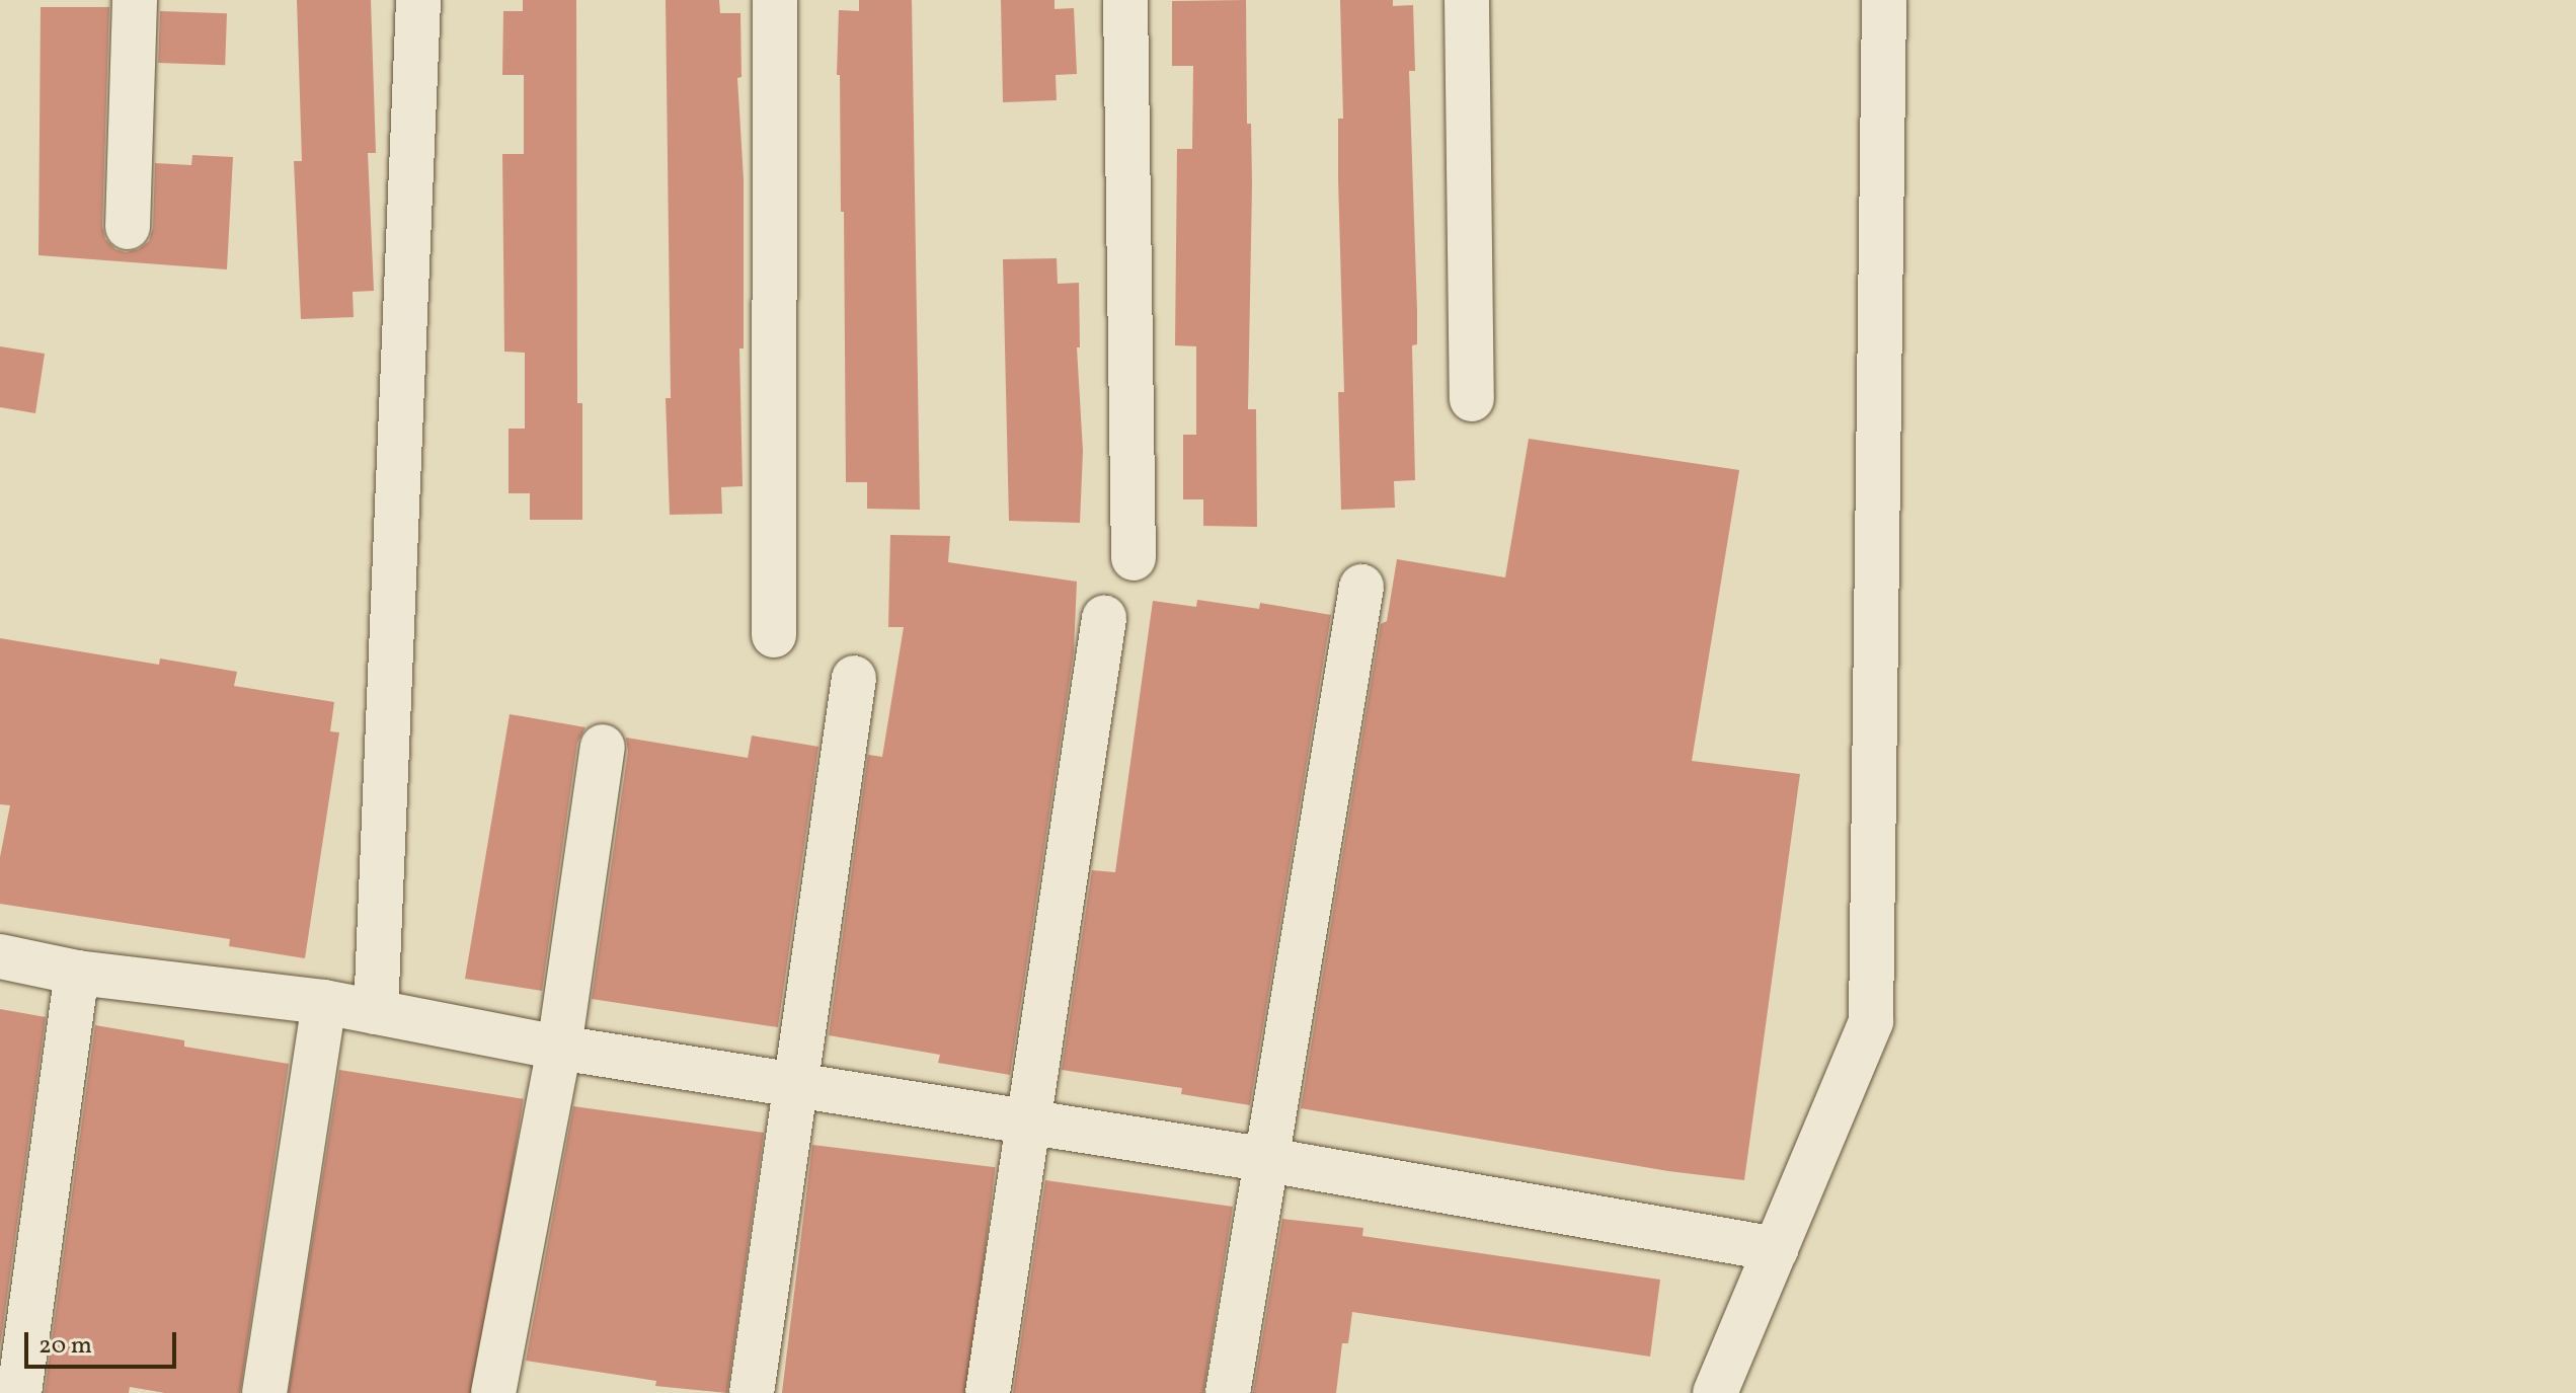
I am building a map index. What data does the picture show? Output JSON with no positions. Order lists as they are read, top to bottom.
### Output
{
  "scale_bar": "20 m"
}
